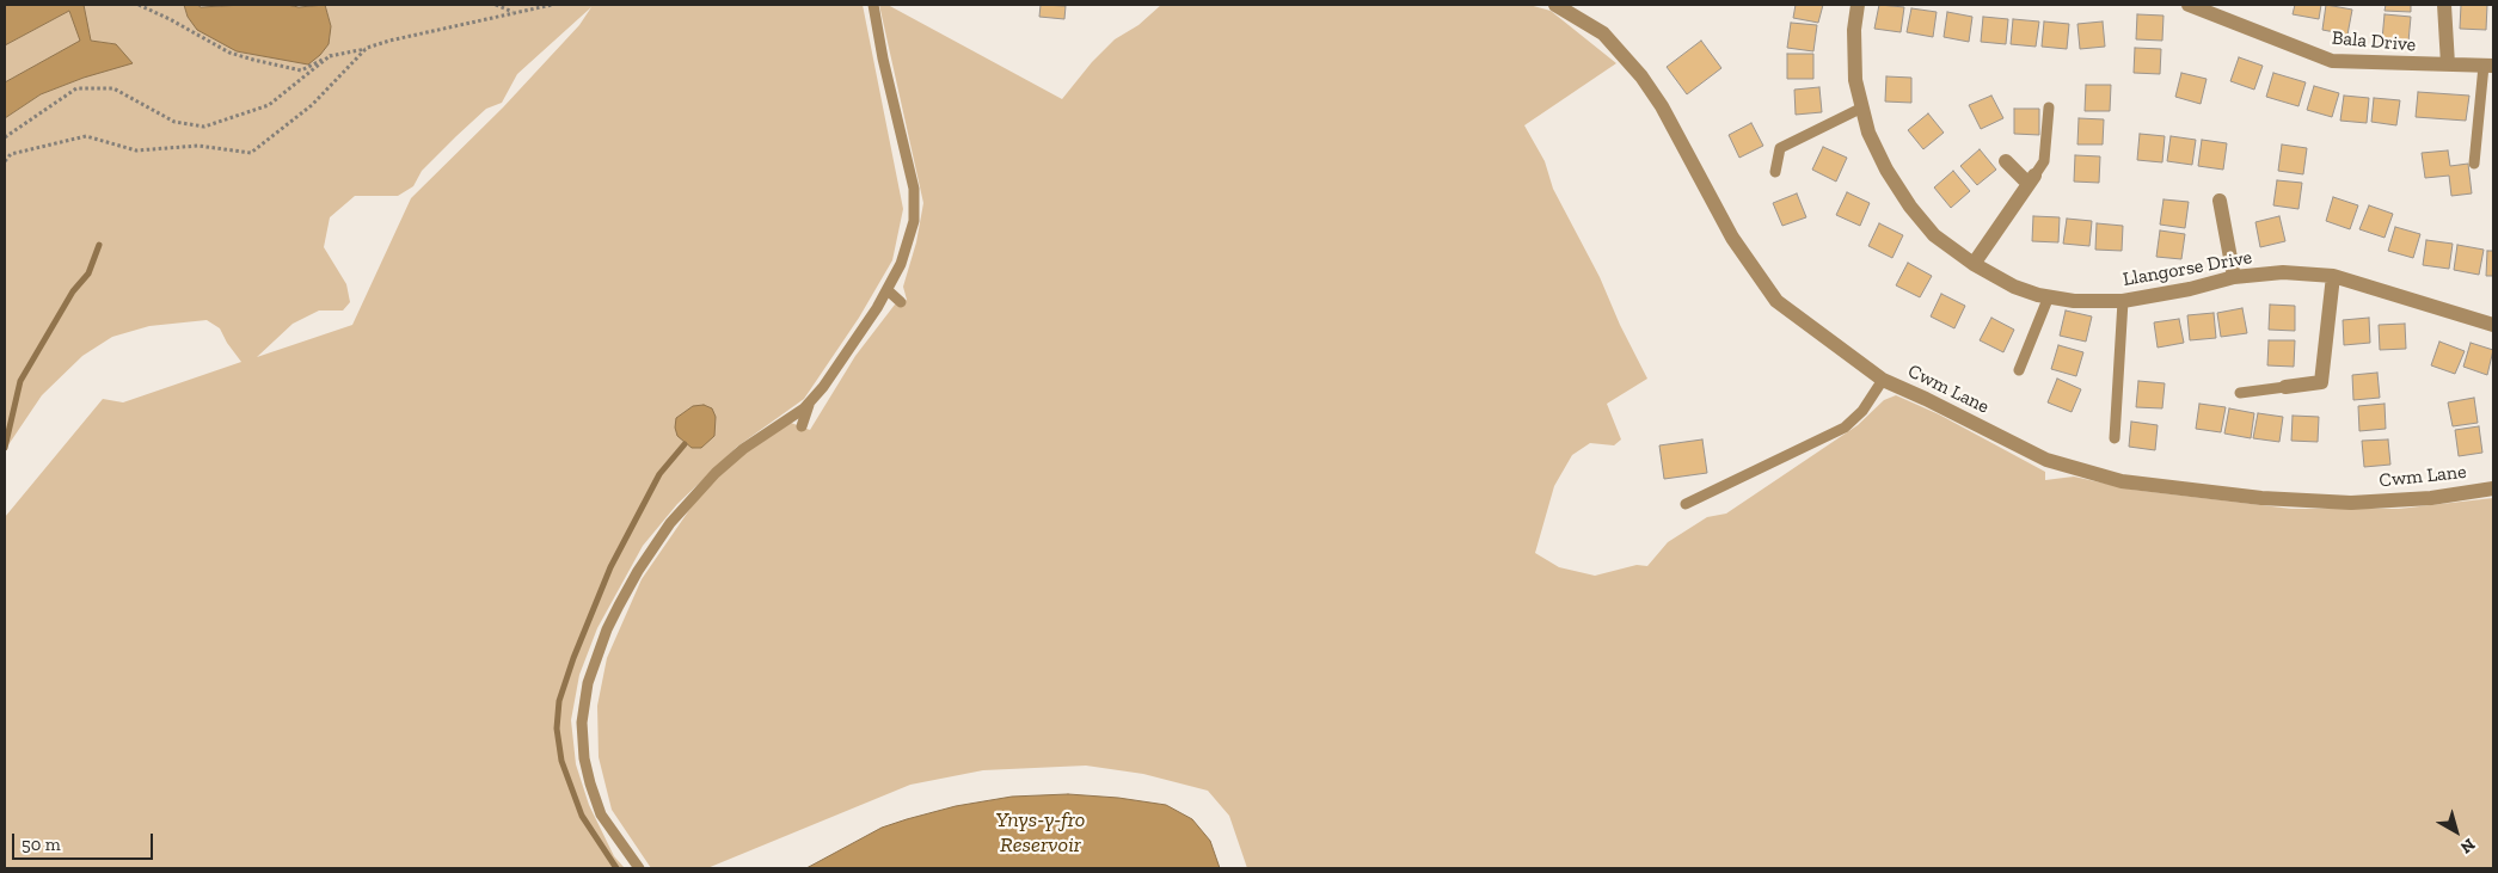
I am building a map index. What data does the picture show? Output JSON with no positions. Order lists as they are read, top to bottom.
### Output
{
  "streets": {
    "street": ["Bala Drive", "Llangorse Drive", "Cwm Lane"]
  },
  "water": ["Ynys-y-fro Reservoir"],
  "scale_bar": "50 m",
  "north": "bottom right"
}
